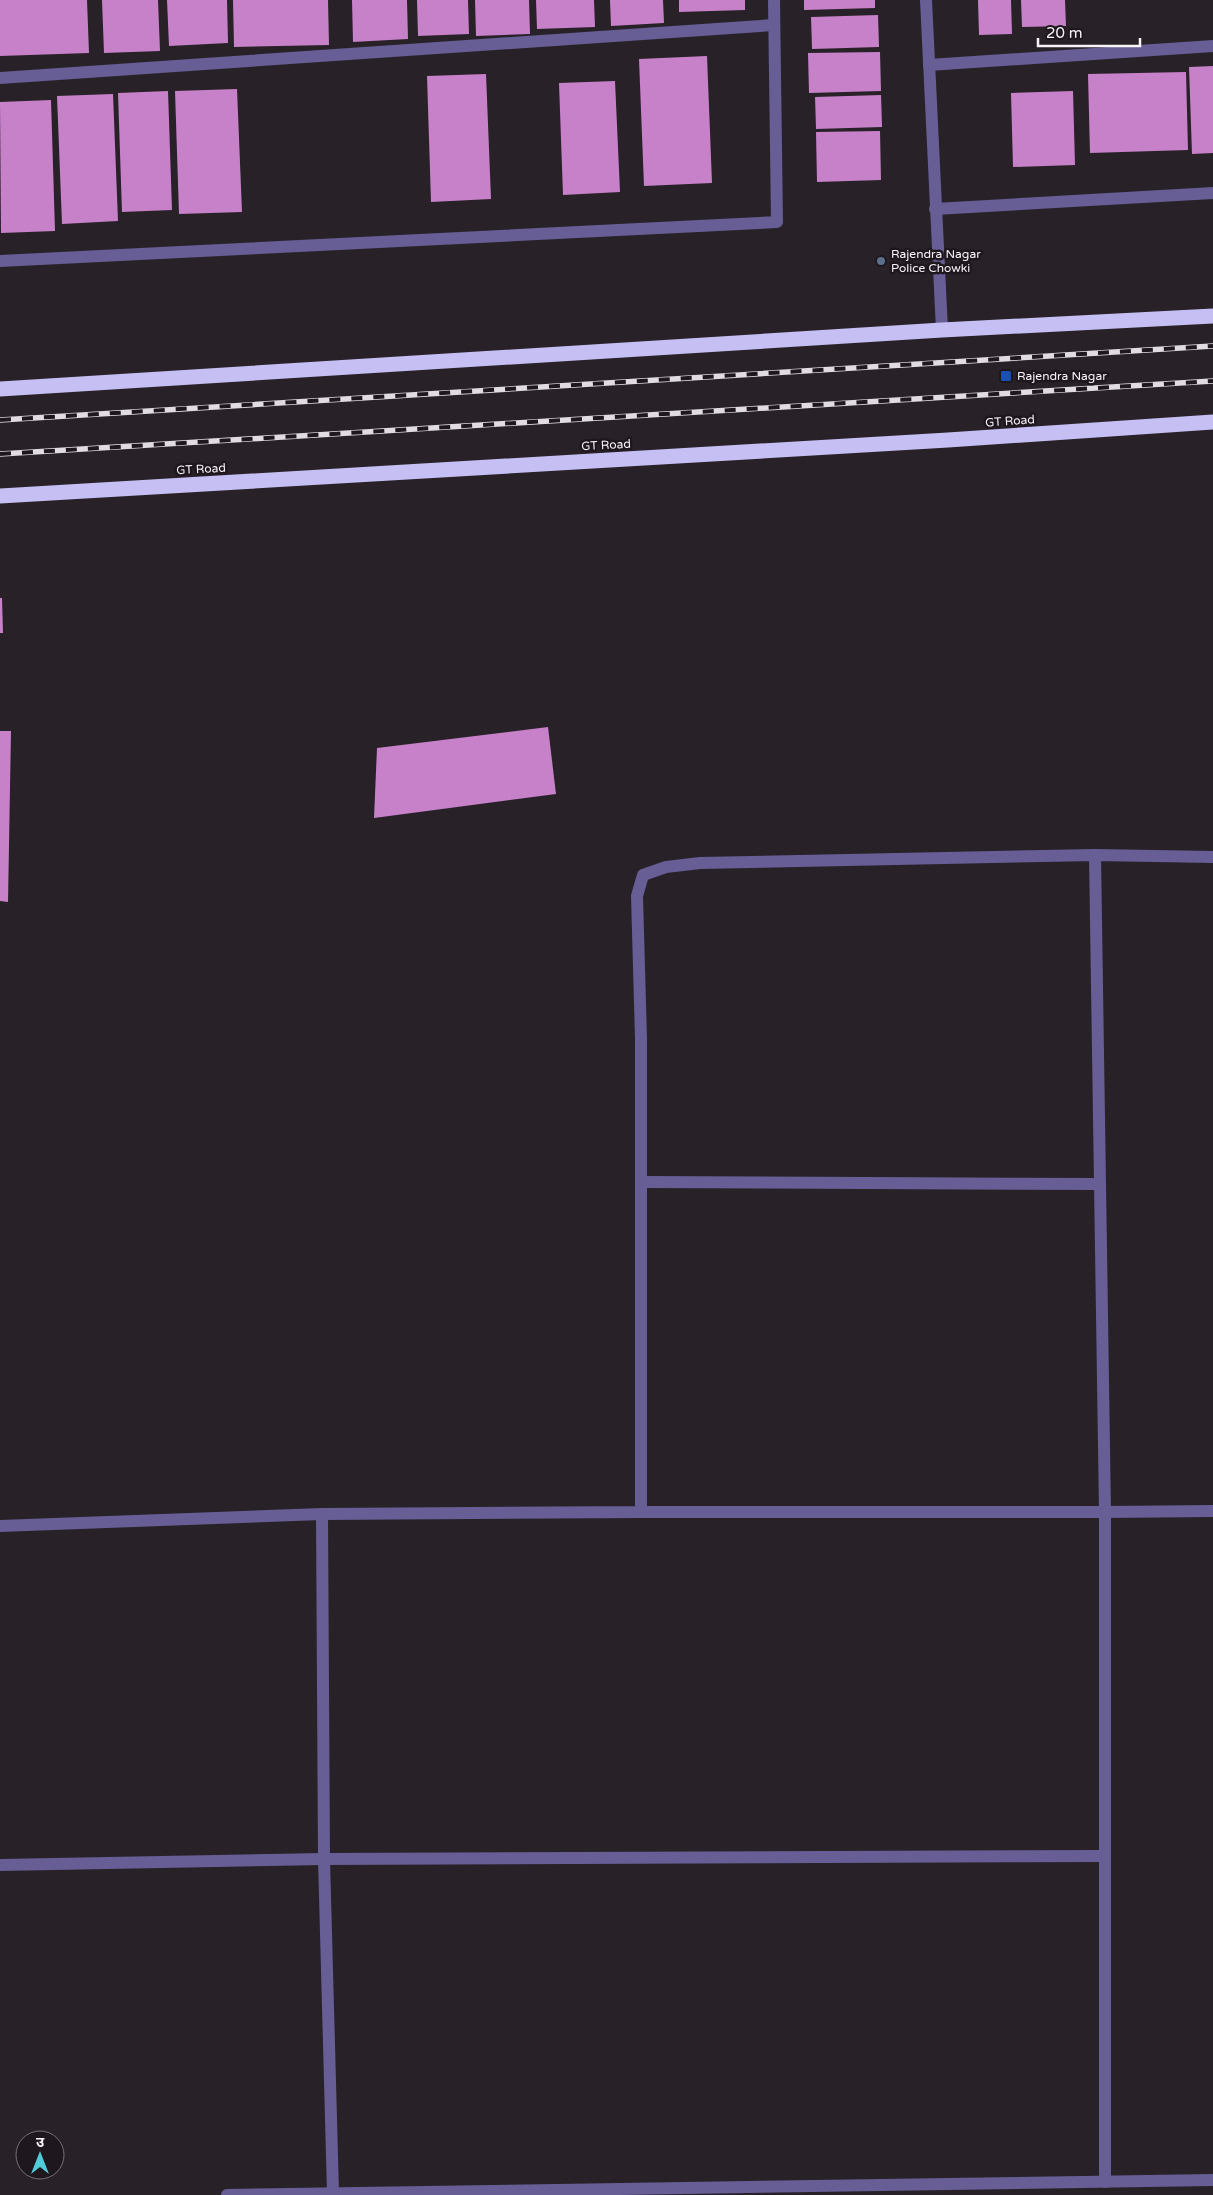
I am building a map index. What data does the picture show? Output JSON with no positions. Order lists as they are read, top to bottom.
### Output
{
  "streets": {
    "highway": ["GT Road"]
  },
  "places": {
    "other": ["Rajendra Nagar Police Chowki"],
    "transit": ["Rajendra Nagar"]
  },
  "scale_bar": "20 m",
  "north": "top"
}
